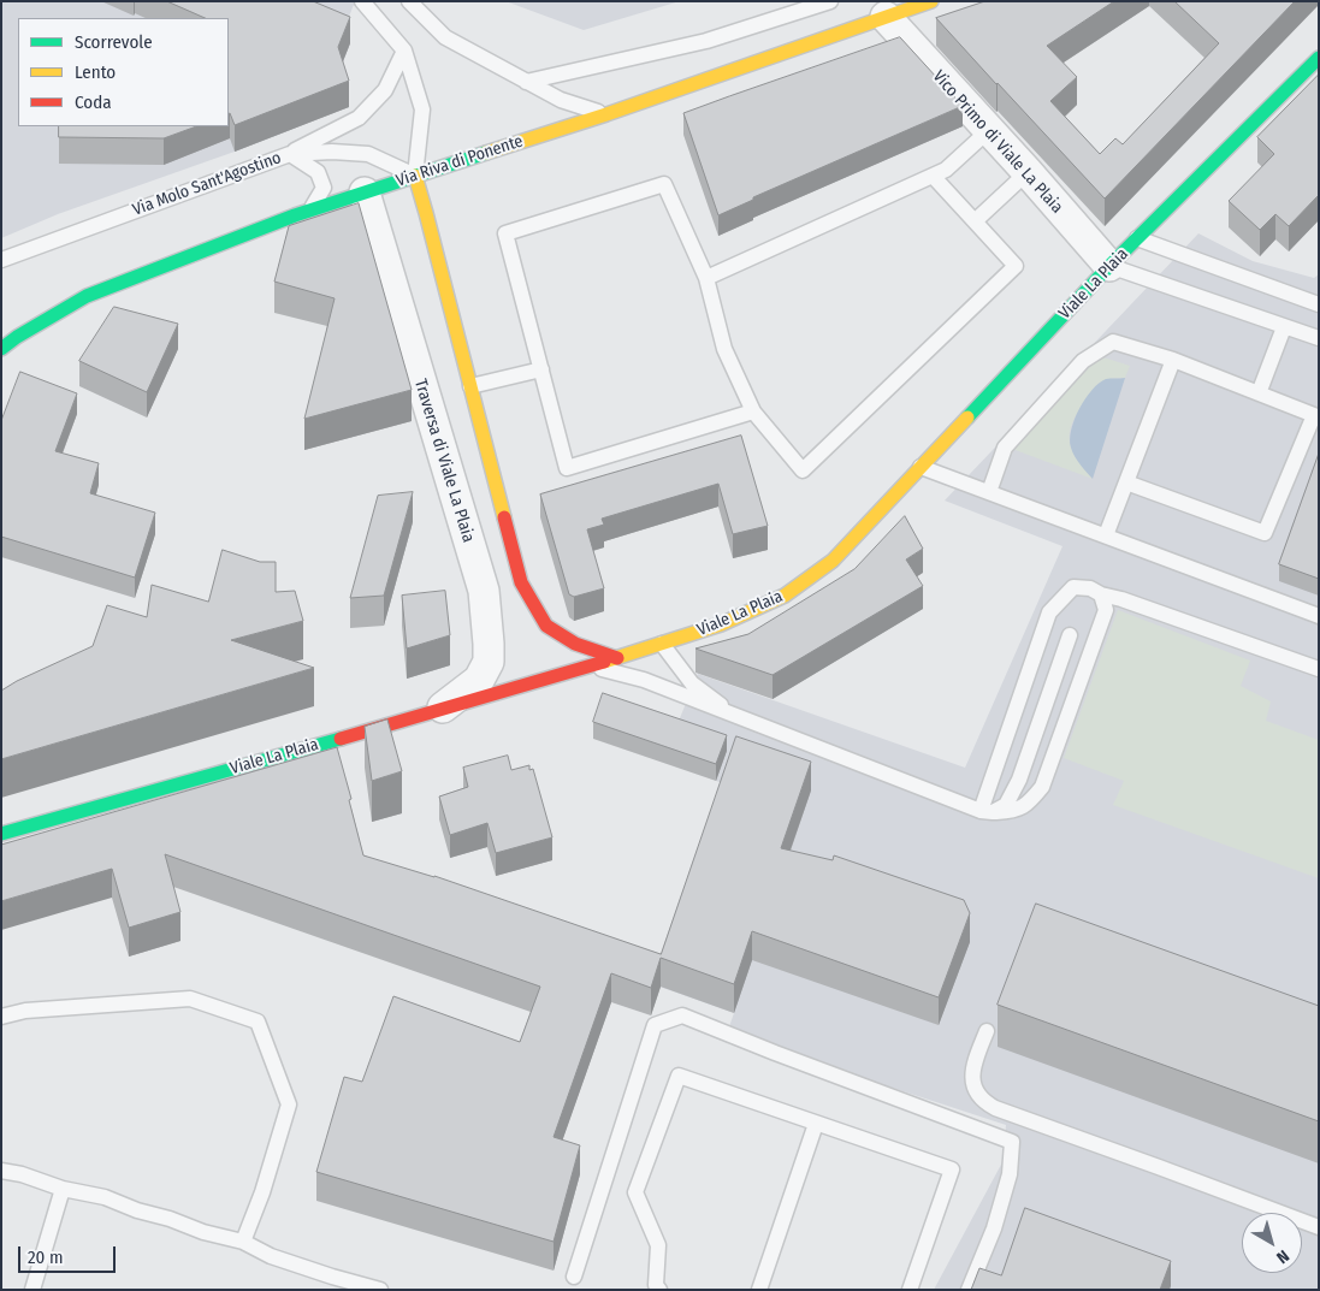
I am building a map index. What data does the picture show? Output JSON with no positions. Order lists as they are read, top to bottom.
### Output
{
  "streets": {
    "main road": ["Via Riva di Ponente", "Viale La Plaia"],
    "street": ["Vico Primo di Viale La Plaia", "Traversa di Viale La Plaia"],
    "lane": ["Via Molo Sant'Agostino"]
  },
  "crossings": [
    ["Vico Primo di Viale La Plaia", "Via Riva di Ponente"],
    ["Vico Primo di Viale La Plaia", "Viale La Plaia"],
    ["Via Riva di Ponente", "Via Molo Sant'Agostino"],
    ["Via Riva di Ponente", "Traversa di Viale La Plaia"],
    ["Viale La Plaia", "Traversa di Viale La Plaia"]
  ],
  "legend": ["Scorrevole", "Lento", "Coda"],
  "scale_bar": "20 m",
  "north": "bottom right"
}
